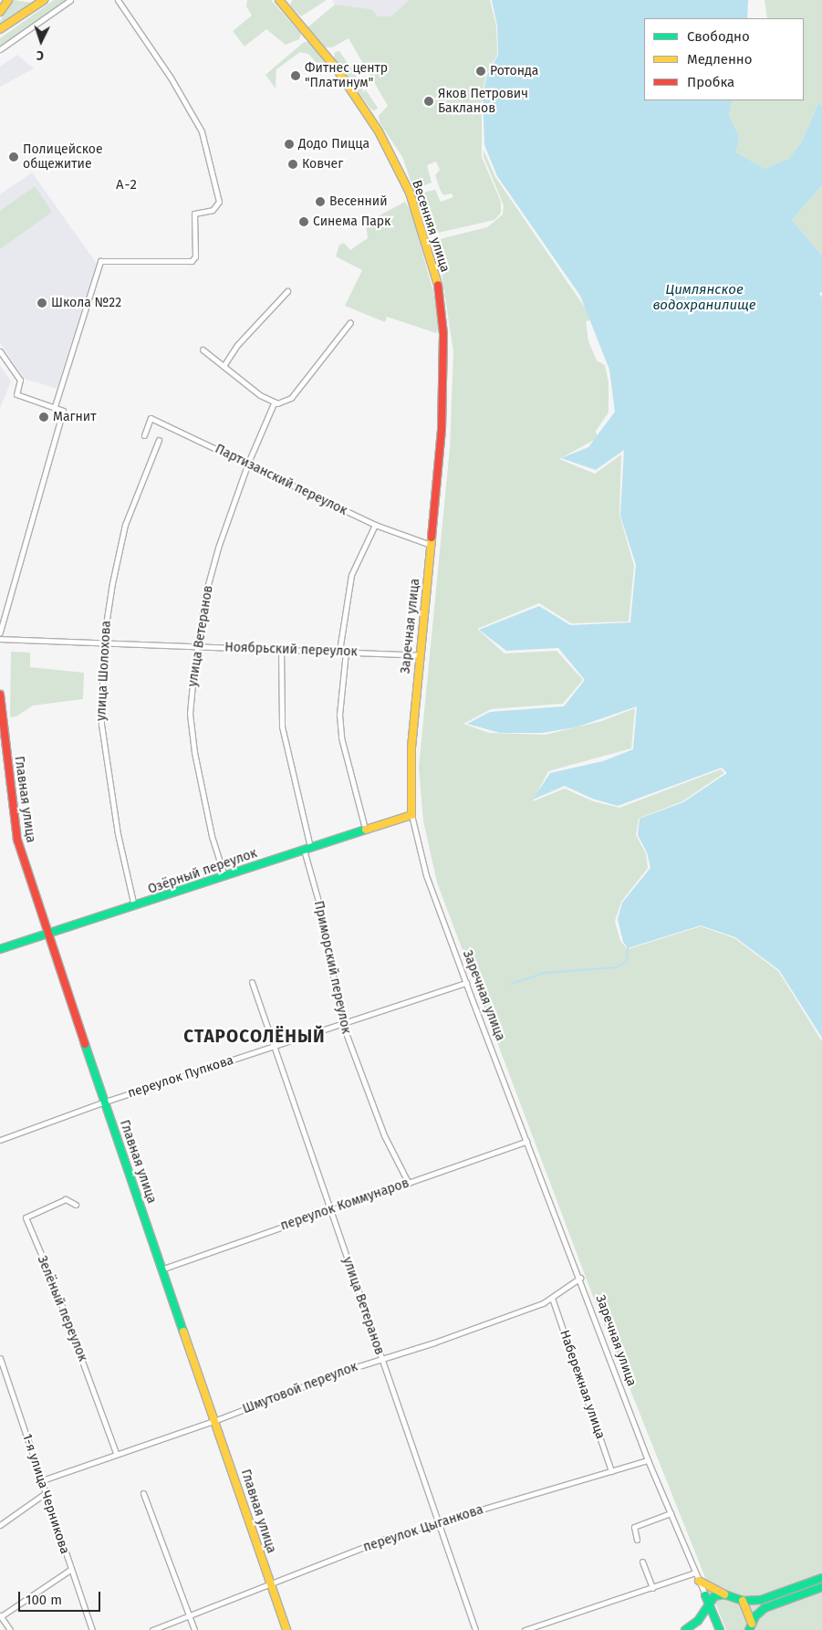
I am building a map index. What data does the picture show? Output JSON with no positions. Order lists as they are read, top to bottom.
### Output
{
  "streets": {
    "street": [
      "Весенняя улица",
      "Партизанский переулок",
      "Заречная улица",
      "улица Ветеранов",
      "Ноябрьский переулок",
      "улица Шолохова",
      "Главная улица",
      "Озёрный переулок",
      "Приморский переулок",
      "переулок Пупкова",
      "переулок Коммунаров",
      "Зелёный переулок",
      "Набережная улица",
      "Шмутовой переулок",
      "1-я улица Черникова",
      "переулок Цыганкова"
    ]
  },
  "crossings": [
    ["Весенняя улица", "Заречная улица"],
    ["Партизанский переулок", "Заречная улица"],
    ["Партизанский переулок", "улица Ветеранов"],
    ["Заречная улица", "Ноябрьский переулок"],
    ["Заречная улица", "Озёрный переулок"],
    ["Заречная улица", "переулок Пупкова"],
    ["Заречная улица", "переулок Коммунаров"],
    ["Заречная улица", "Шмутовой переулок"],
    ["Заречная улица", "переулок Цыганкова"],
    ["улица Ветеранов", "Ноябрьский переулок"],
    ["улица Ветеранов", "Озёрный переулок"],
    ["улица Ветеранов", "переулок Пупкова"],
    ["улица Ветеранов", "переулок Коммунаров"],
    ["улица Ветеранов", "Шмутовой переулок"],
    ["улица Ветеранов", "переулок Цыганкова"],
    ["Ноябрьский переулок", "улица Шолохова"],
    ["Ноябрьский переулок", "Приморский переулок"],
    ["улица Шолохова", "Озёрный переулок"],
    ["Главная улица", "Озёрный переулок"],
    ["Главная улица", "переулок Пупкова"],
    ["Главная улица", "переулок Коммунаров"],
    ["Главная улица", "Шмутовой переулок"],
    ["Главная улица", "переулок Цыганкова"],
    ["Озёрный переулок", "Приморский переулок"],
    ["Приморский переулок", "переулок Пупкова"],
    ["Приморский переулок", "переулок Коммунаров"],
    ["Зелёный переулок", "Шмутовой переулок"],
    ["Набережная улица", "Шмутовой переулок"],
    ["Набережная улица", "переулок Цыганкова"],
    ["Шмутовой переулок", "1-я улица Черникова"]
  ],
  "districts": ["А-2", "СТАРОCОЛЁНЫЙ"],
  "water": ["Цимлянское водохранилище"],
  "places": [
    "Ротонда",
    "Фитнес центр \"Платинум\"",
    "Яков Петрович Бакланов",
    "Додо Пицца",
    "Полицейское общежитие",
    "Ковчег",
    "Весенний",
    "Синема Парк",
    "Школа №22",
    "Магнит"
  ],
  "legend": ["Свободно", "Медленно", "Пробка"],
  "scale_bar": "100 m",
  "north": "bottom"
}
